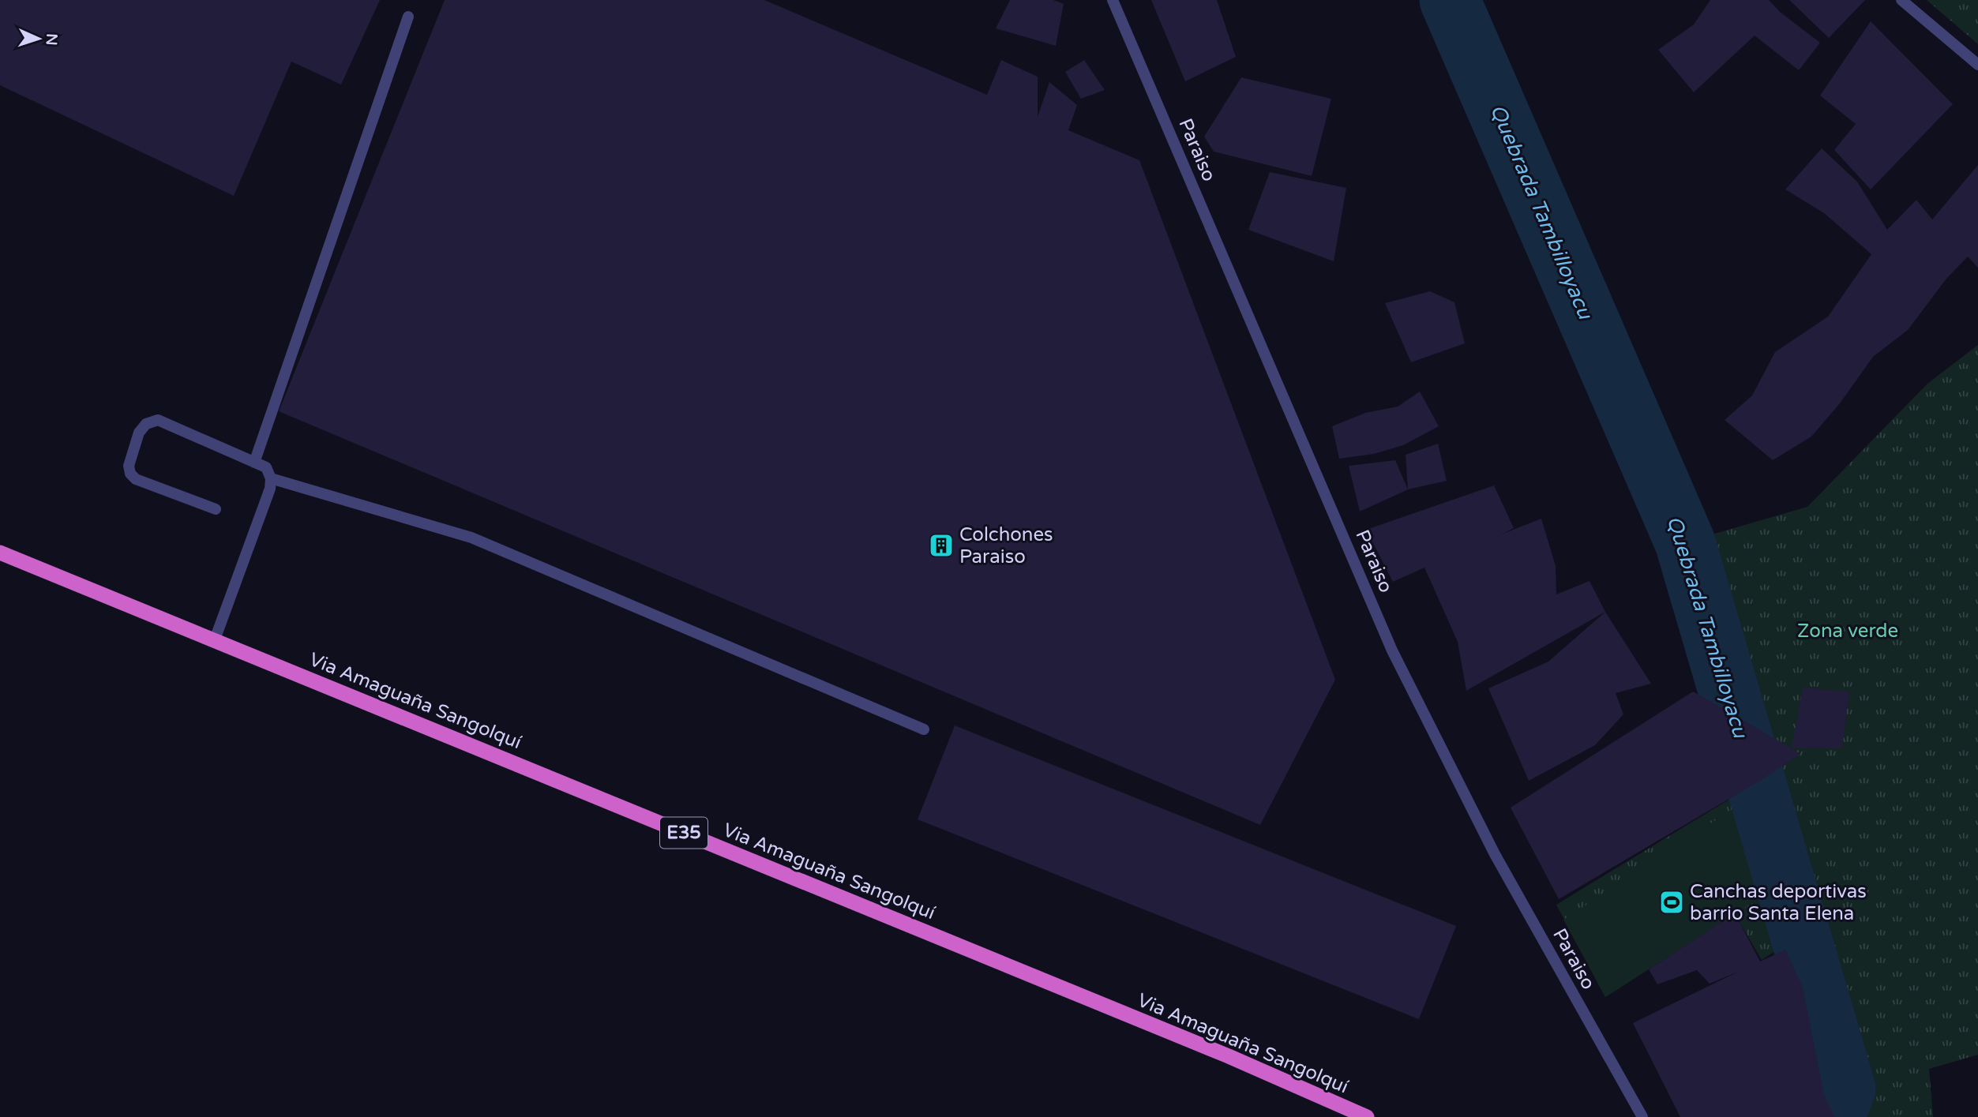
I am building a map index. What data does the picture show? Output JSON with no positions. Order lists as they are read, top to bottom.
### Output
{
  "streets": {
    "highway": ["Via Amaguaña Sangolquí", "E35"],
    "street": ["Paraiso"]
  },
  "water": ["Quebrada Tambilloyacu"],
  "parks": ["Zona verde"],
  "places": {
    "building": ["Colchones Paraiso"],
    "sports": ["Canchas deportivas barrio Santa Elena"]
  },
  "north": "right"
}
